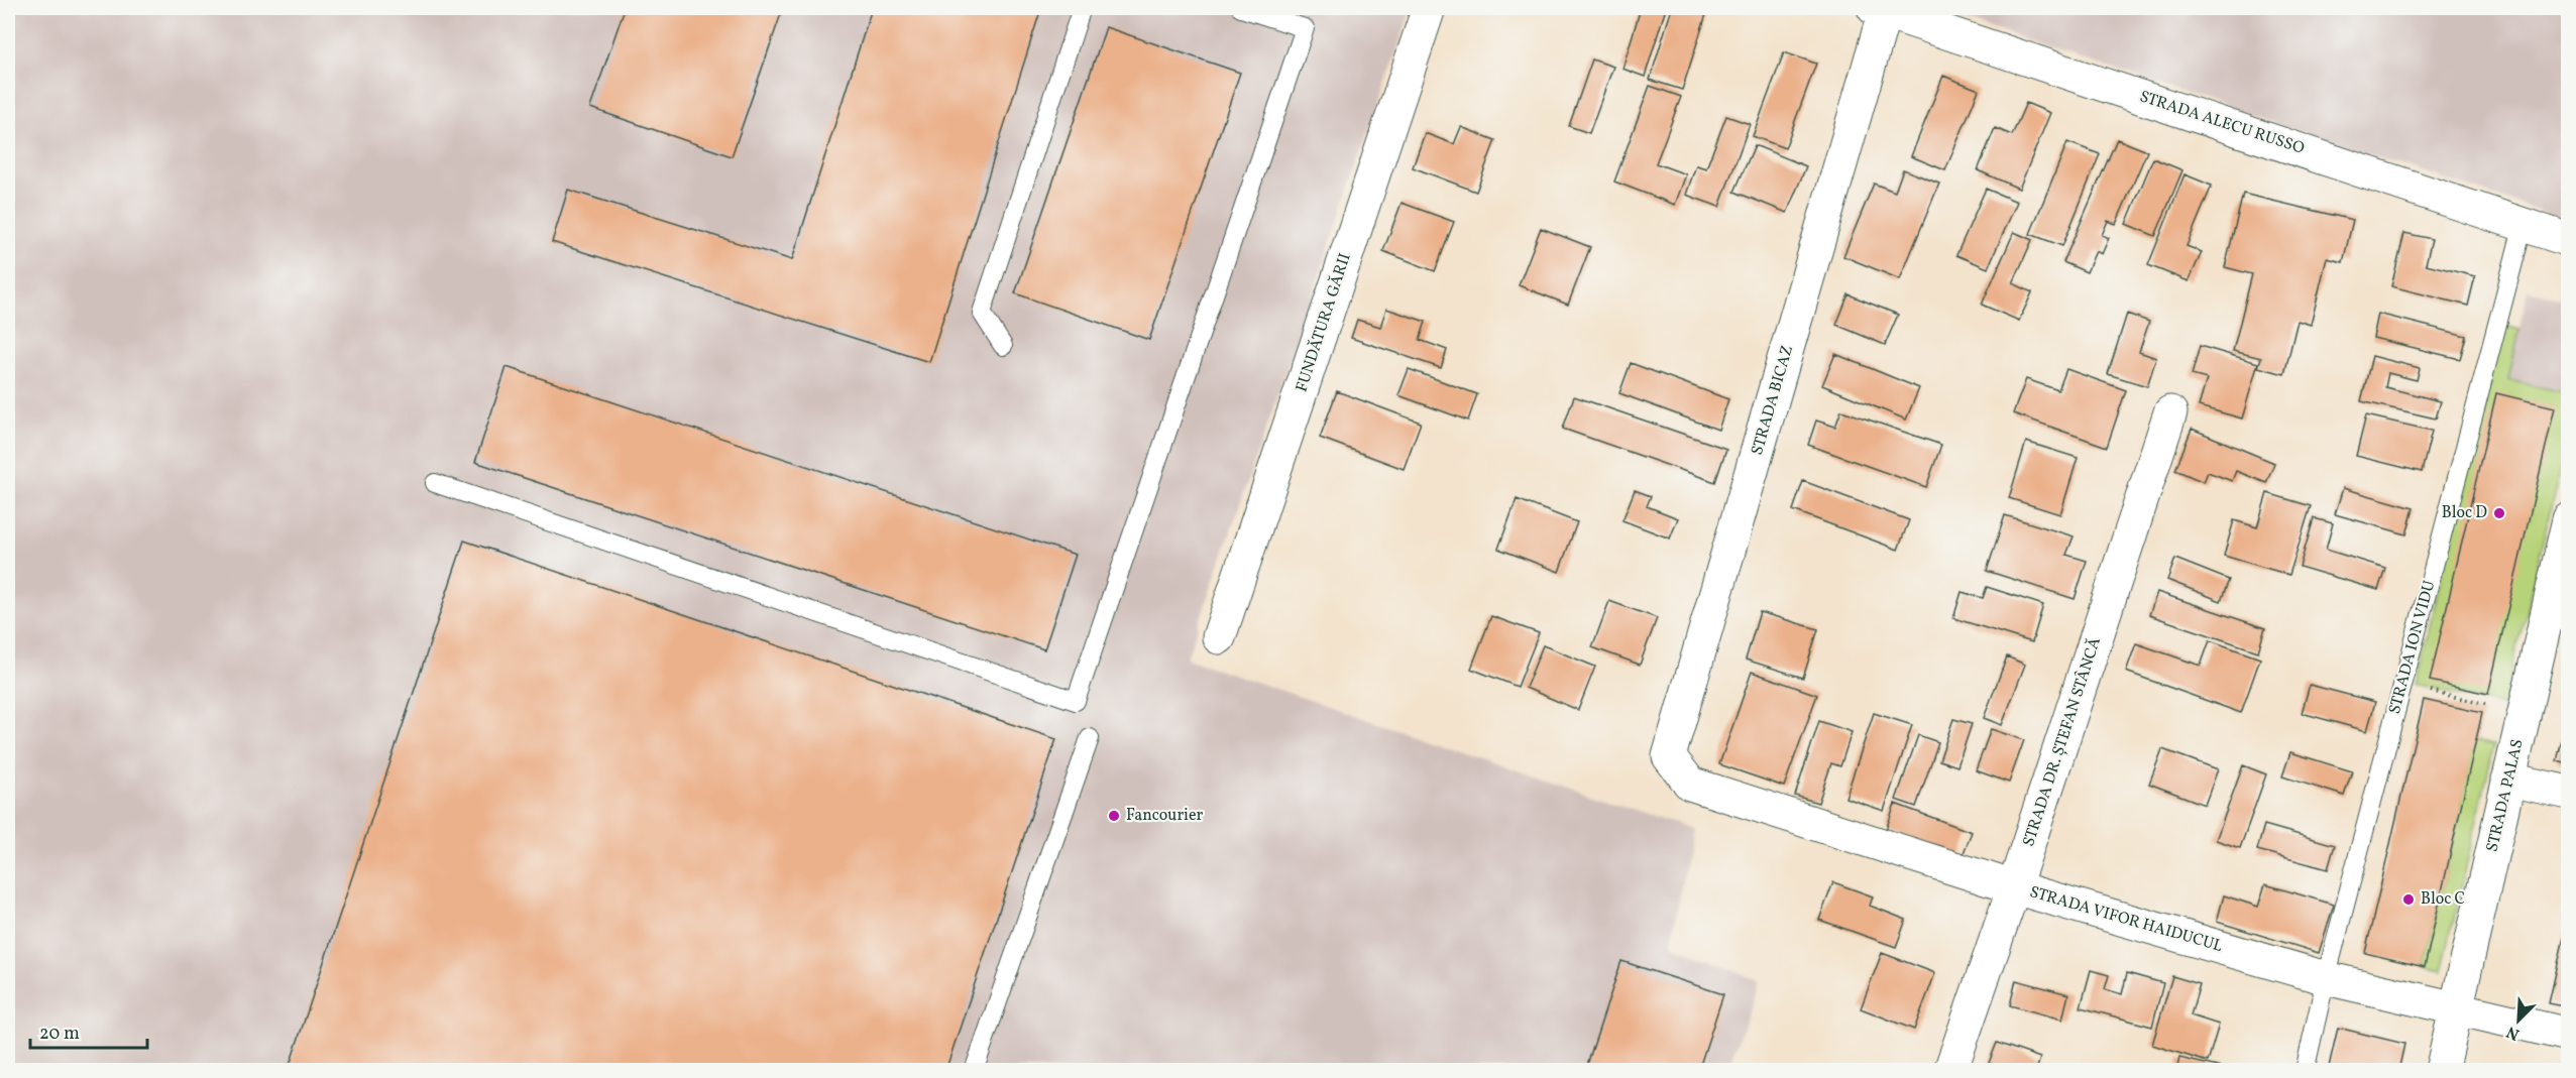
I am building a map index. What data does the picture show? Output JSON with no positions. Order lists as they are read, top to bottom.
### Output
{
  "streets": {
    "street": [
      "STRADA ALECU RUSSO",
      "FUNDĂTURA GĂRII",
      "STRADA BICAZ",
      "STRADA DR. ȘTEFAN STÂNCĂ",
      "STRADA PALAS",
      "STRADA VIFOR HAIDUCUL"
    ],
    "lane": ["STRADA ION VIDU"]
  },
  "crossings": [
    ["STRADA ALECU RUSSO", "STRADA BICAZ"],
    ["STRADA ALECU RUSSO", "STRADA ION VIDU"],
    ["STRADA BICAZ", "STRADA VIFOR HAIDUCUL"],
    ["STRADA ION VIDU", "STRADA VIFOR HAIDUCUL"],
    ["STRADA DR. ȘTEFAN STÂNCĂ", "STRADA VIFOR HAIDUCUL"],
    ["STRADA PALAS", "STRADA VIFOR HAIDUCUL"]
  ],
  "places": ["Bloc D", "Fancourier", "Bloc C"],
  "scale_bar": "20 m",
  "north": "bottom left"
}
